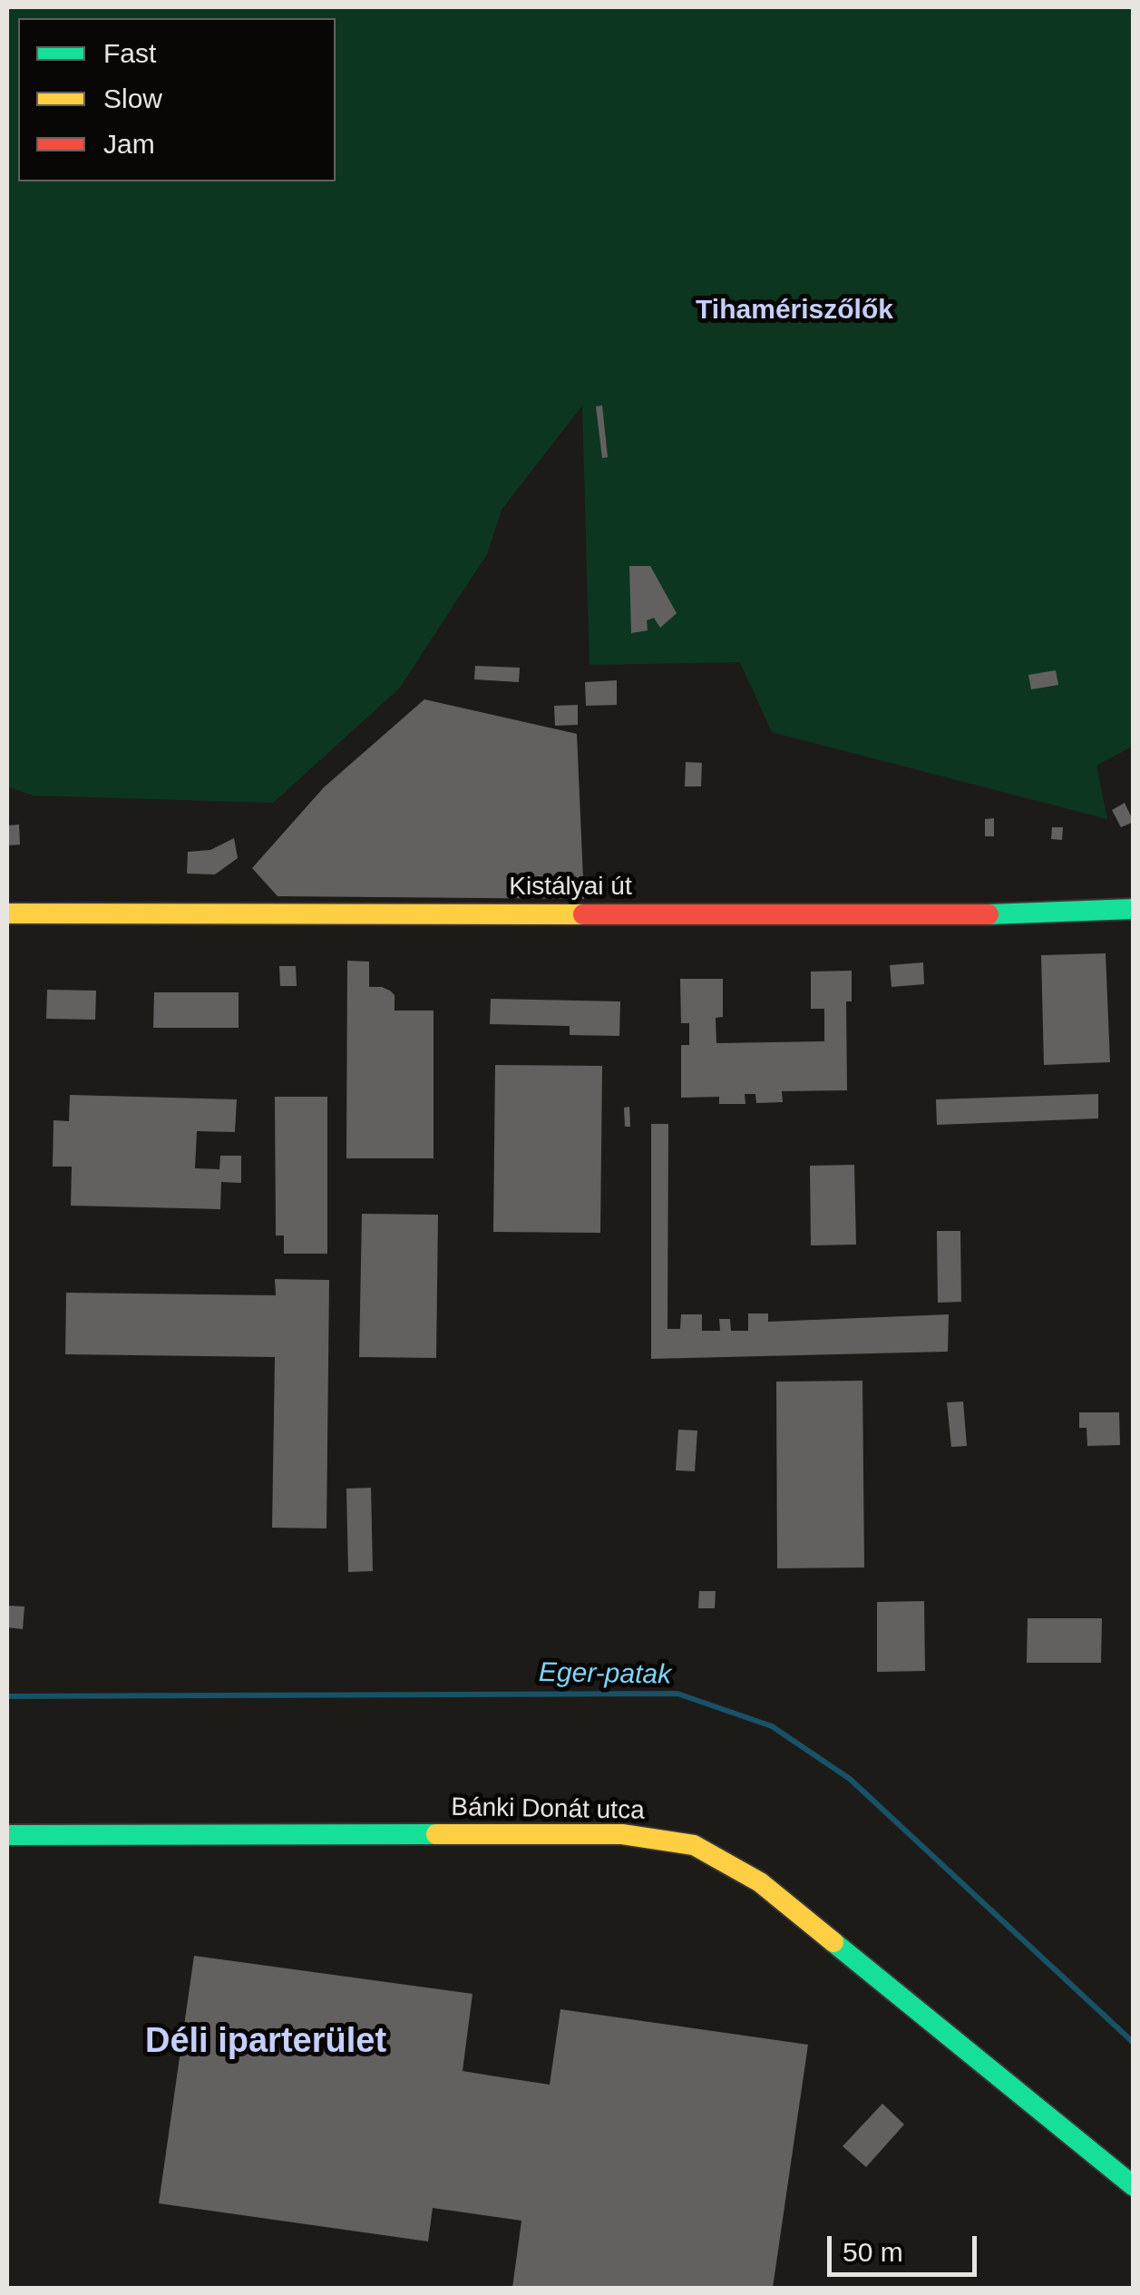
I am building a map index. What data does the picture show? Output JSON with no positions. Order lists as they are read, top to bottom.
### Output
{
  "streets": {
    "street": ["Kistályai út", "Bánki Donát utca"]
  },
  "districts": ["Tihamériszőlők", "Déli iparterület"],
  "water": ["Eger-patak"],
  "legend": ["Fast", "Slow", "Jam"],
  "scale_bar": "50 m"
}
